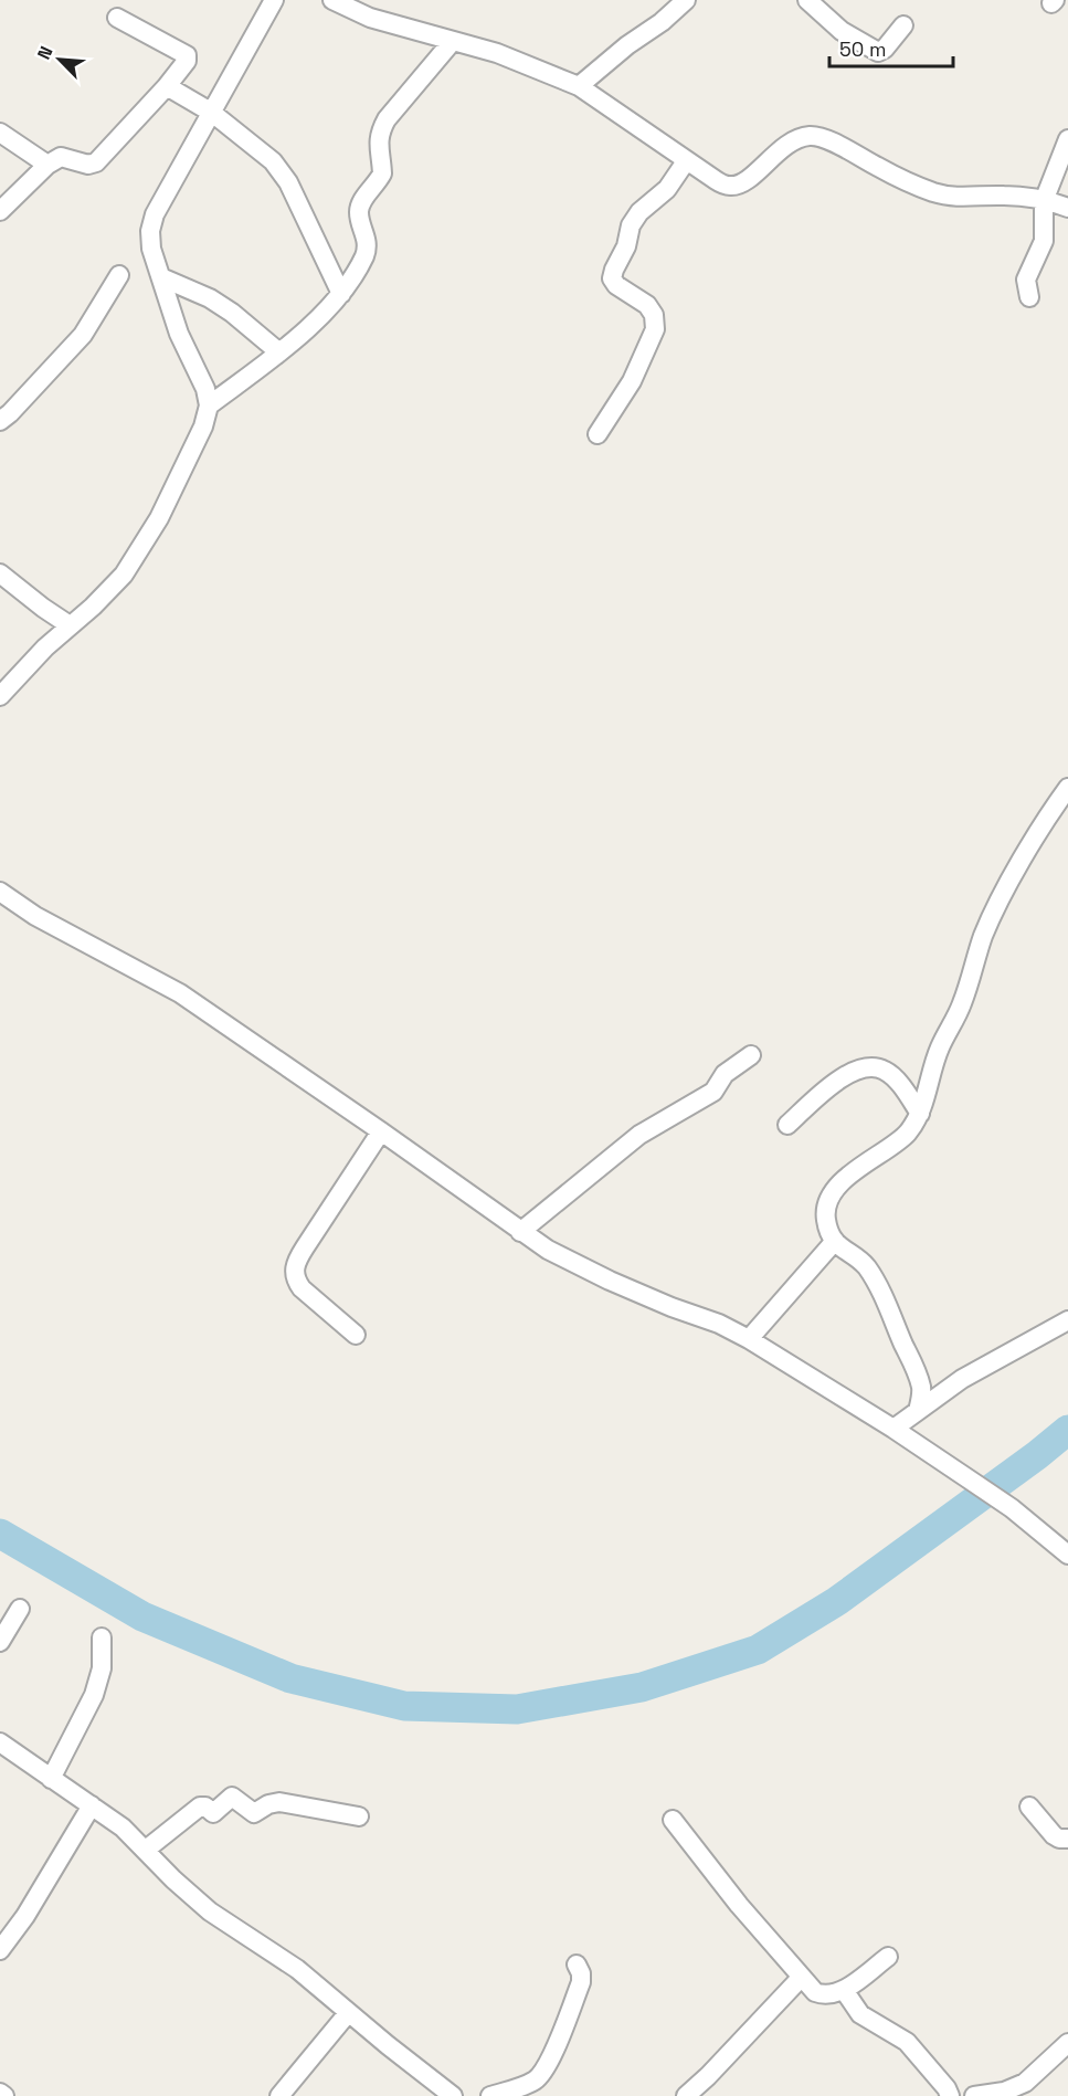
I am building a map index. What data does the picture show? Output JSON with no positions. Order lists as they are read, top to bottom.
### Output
{
  "scale_bar": "50 m",
  "north": "top left"
}
